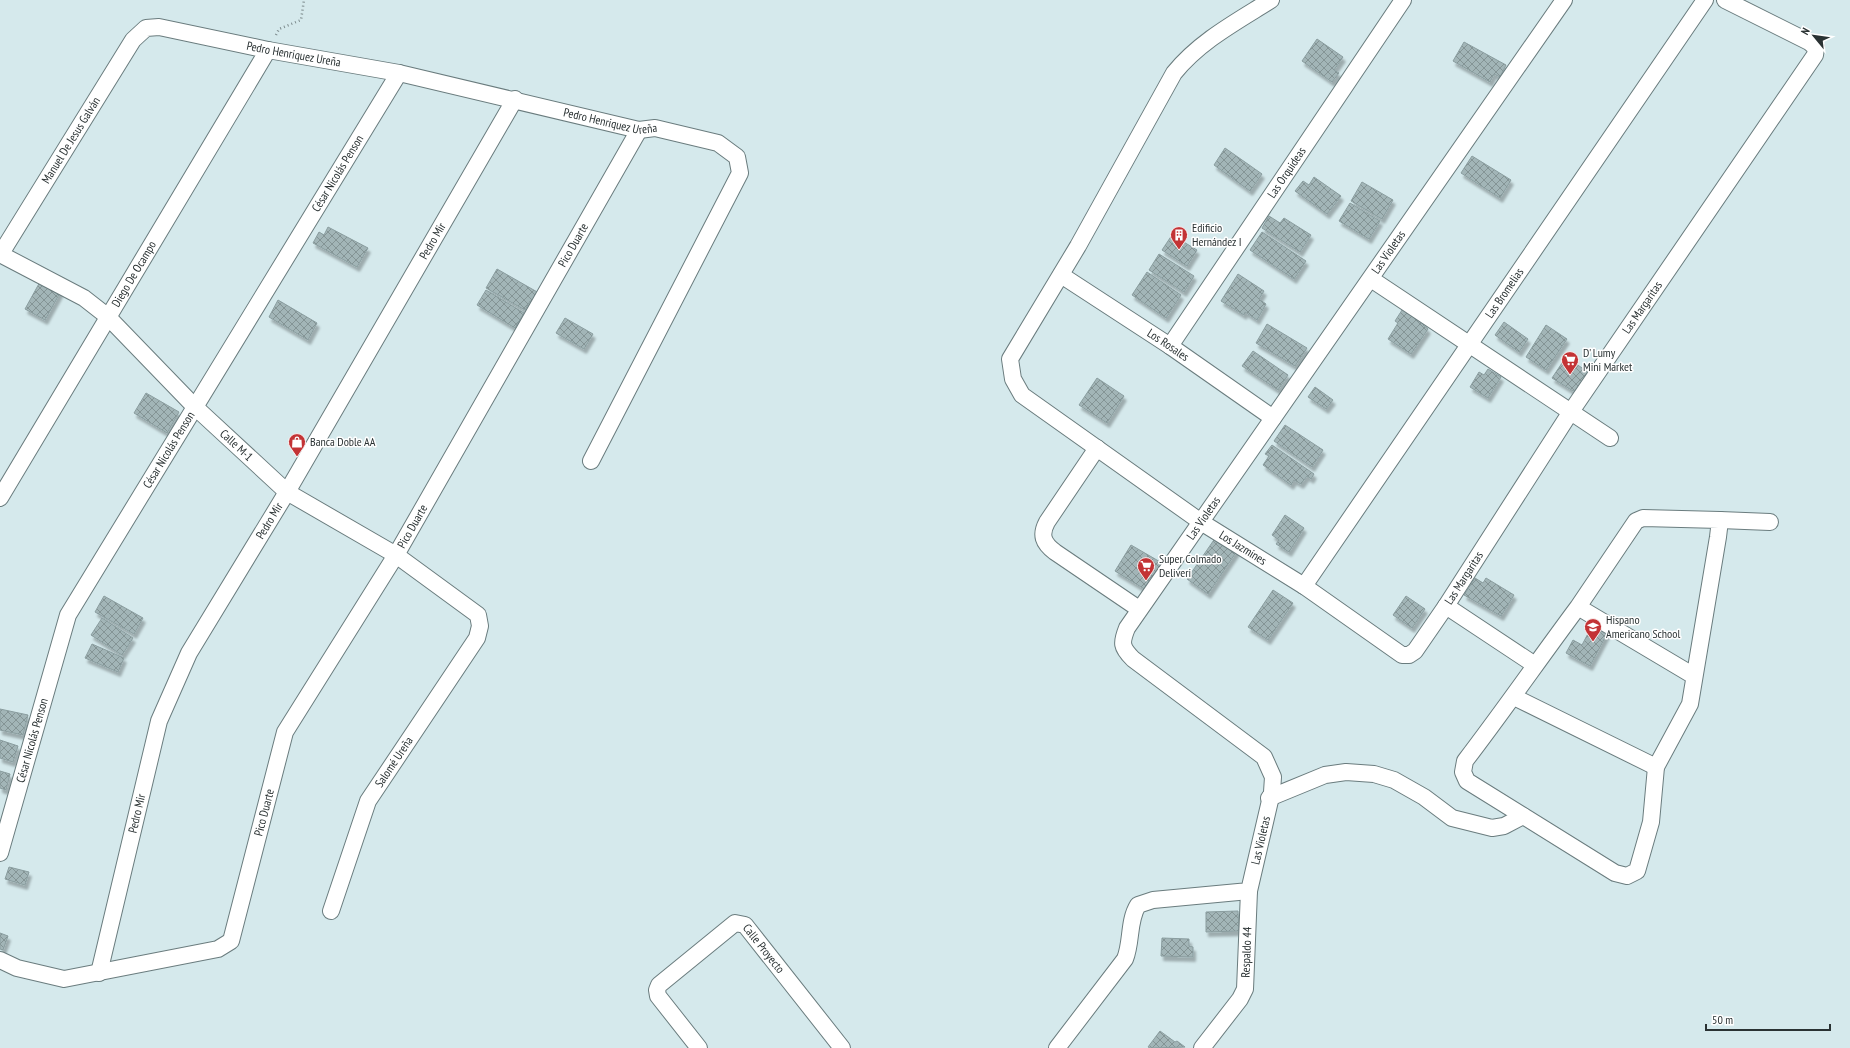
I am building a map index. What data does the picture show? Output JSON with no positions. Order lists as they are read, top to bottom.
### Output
{
  "streets": {
    "street": [
      "Pedro Henriquez Ureña",
      "Manuel De Jesus Galván",
      "César Nicolás Penson",
      "Las Orquideas",
      "Pedro Mir",
      "Pico Duarte",
      "Las Violetas",
      "Diego De Ocampo",
      "Las Bromelias",
      "Las Margaritas",
      "Los Rosales",
      "Calle M-1",
      "Los Jazmines",
      "Salomé Ureña",
      "Calle Proyecto",
      "Respaldo 44"
    ]
  },
  "crossings": [
    ["Pedro Henriquez Ureña", "Manuel De Jesus Galván"],
    ["Pedro Henriquez Ureña", "César Nicolás Penson"],
    ["Pedro Henriquez Ureña", "Pedro Mir"],
    ["Pedro Henriquez Ureña", "Pico Duarte"],
    ["Pedro Henriquez Ureña", "Diego De Ocampo"],
    ["Manuel De Jesus Galván", "Calle M-1"],
    ["César Nicolás Penson", "Calle M-1"],
    ["Las Orquideas", "Los Rosales"],
    ["Pedro Mir", "Pico Duarte"],
    ["Pedro Mir", "Calle M-1"],
    ["Pico Duarte", "Calle M-1"],
    ["Las Violetas", "Los Rosales"],
    ["Las Violetas", "Los Jazmines"],
    ["Las Violetas", "Respaldo 44"],
    ["Diego De Ocampo", "Calle M-1"],
    ["Las Bromelias", "Los Jazmines"],
    ["Las Margaritas", "Los Jazmines"],
    ["Los Rosales", "Los Jazmines"],
    ["Calle M-1", "Salomé Ureña"]
  ],
  "places": {
    "building": ["Edificio Hernández I"],
    "supermarket": ["D' Lumy Mini Market", "Super Colmado Deliveri"],
    "shop": ["Banca Doble AA"],
    "school or university": ["Hispano Americano School"]
  },
  "scale_bar": "50 m",
  "north": "top left"
}
